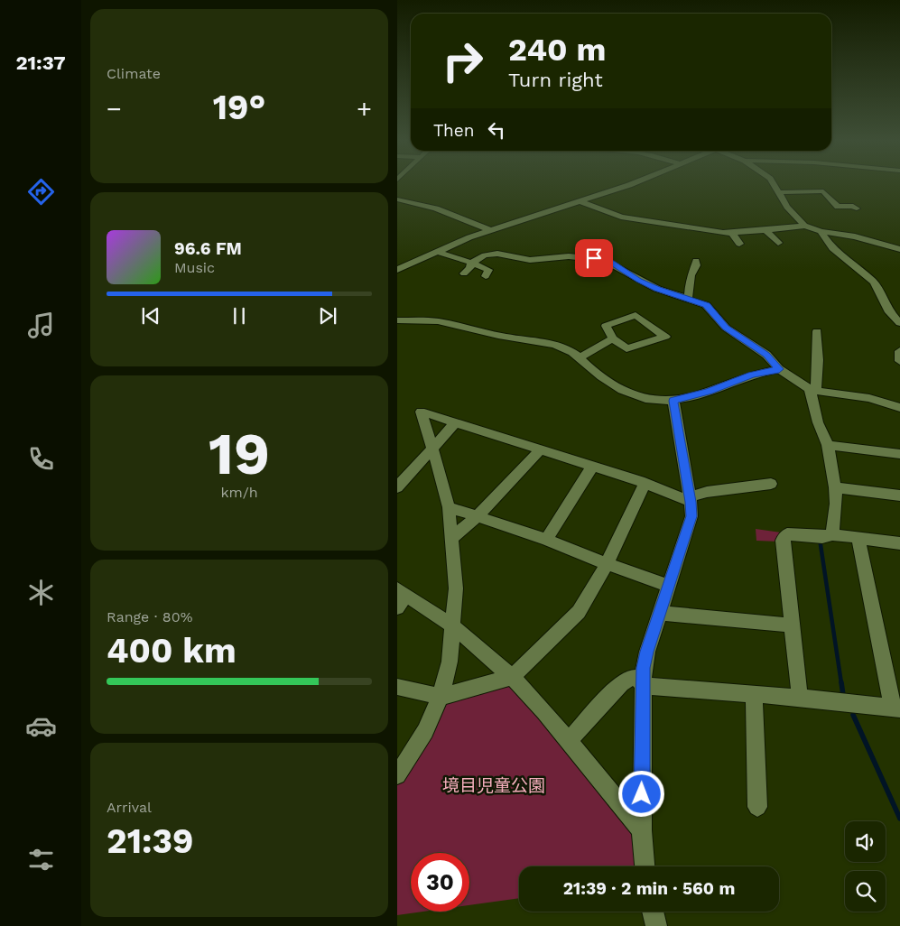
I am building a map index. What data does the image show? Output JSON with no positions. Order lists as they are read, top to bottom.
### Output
{
  "parks": ["境目児童公園"],
  "page": {
    "tabs": "21:37",
    "tile": [
      "Climate",
      ["19", "km/h"],
      ["Range · 80%", "400 km"],
      ["Arrival", "21:39"]
    ],
    "turn": ["240 m", "Turn right"],
    "heat": ["−", "19°", "+"],
    "then": "Then",
    "song": ["96.6 FM", "Music"],
    "limit": "30",
    "trip": "21:39 · 2 min · 560 m"
  }
}
